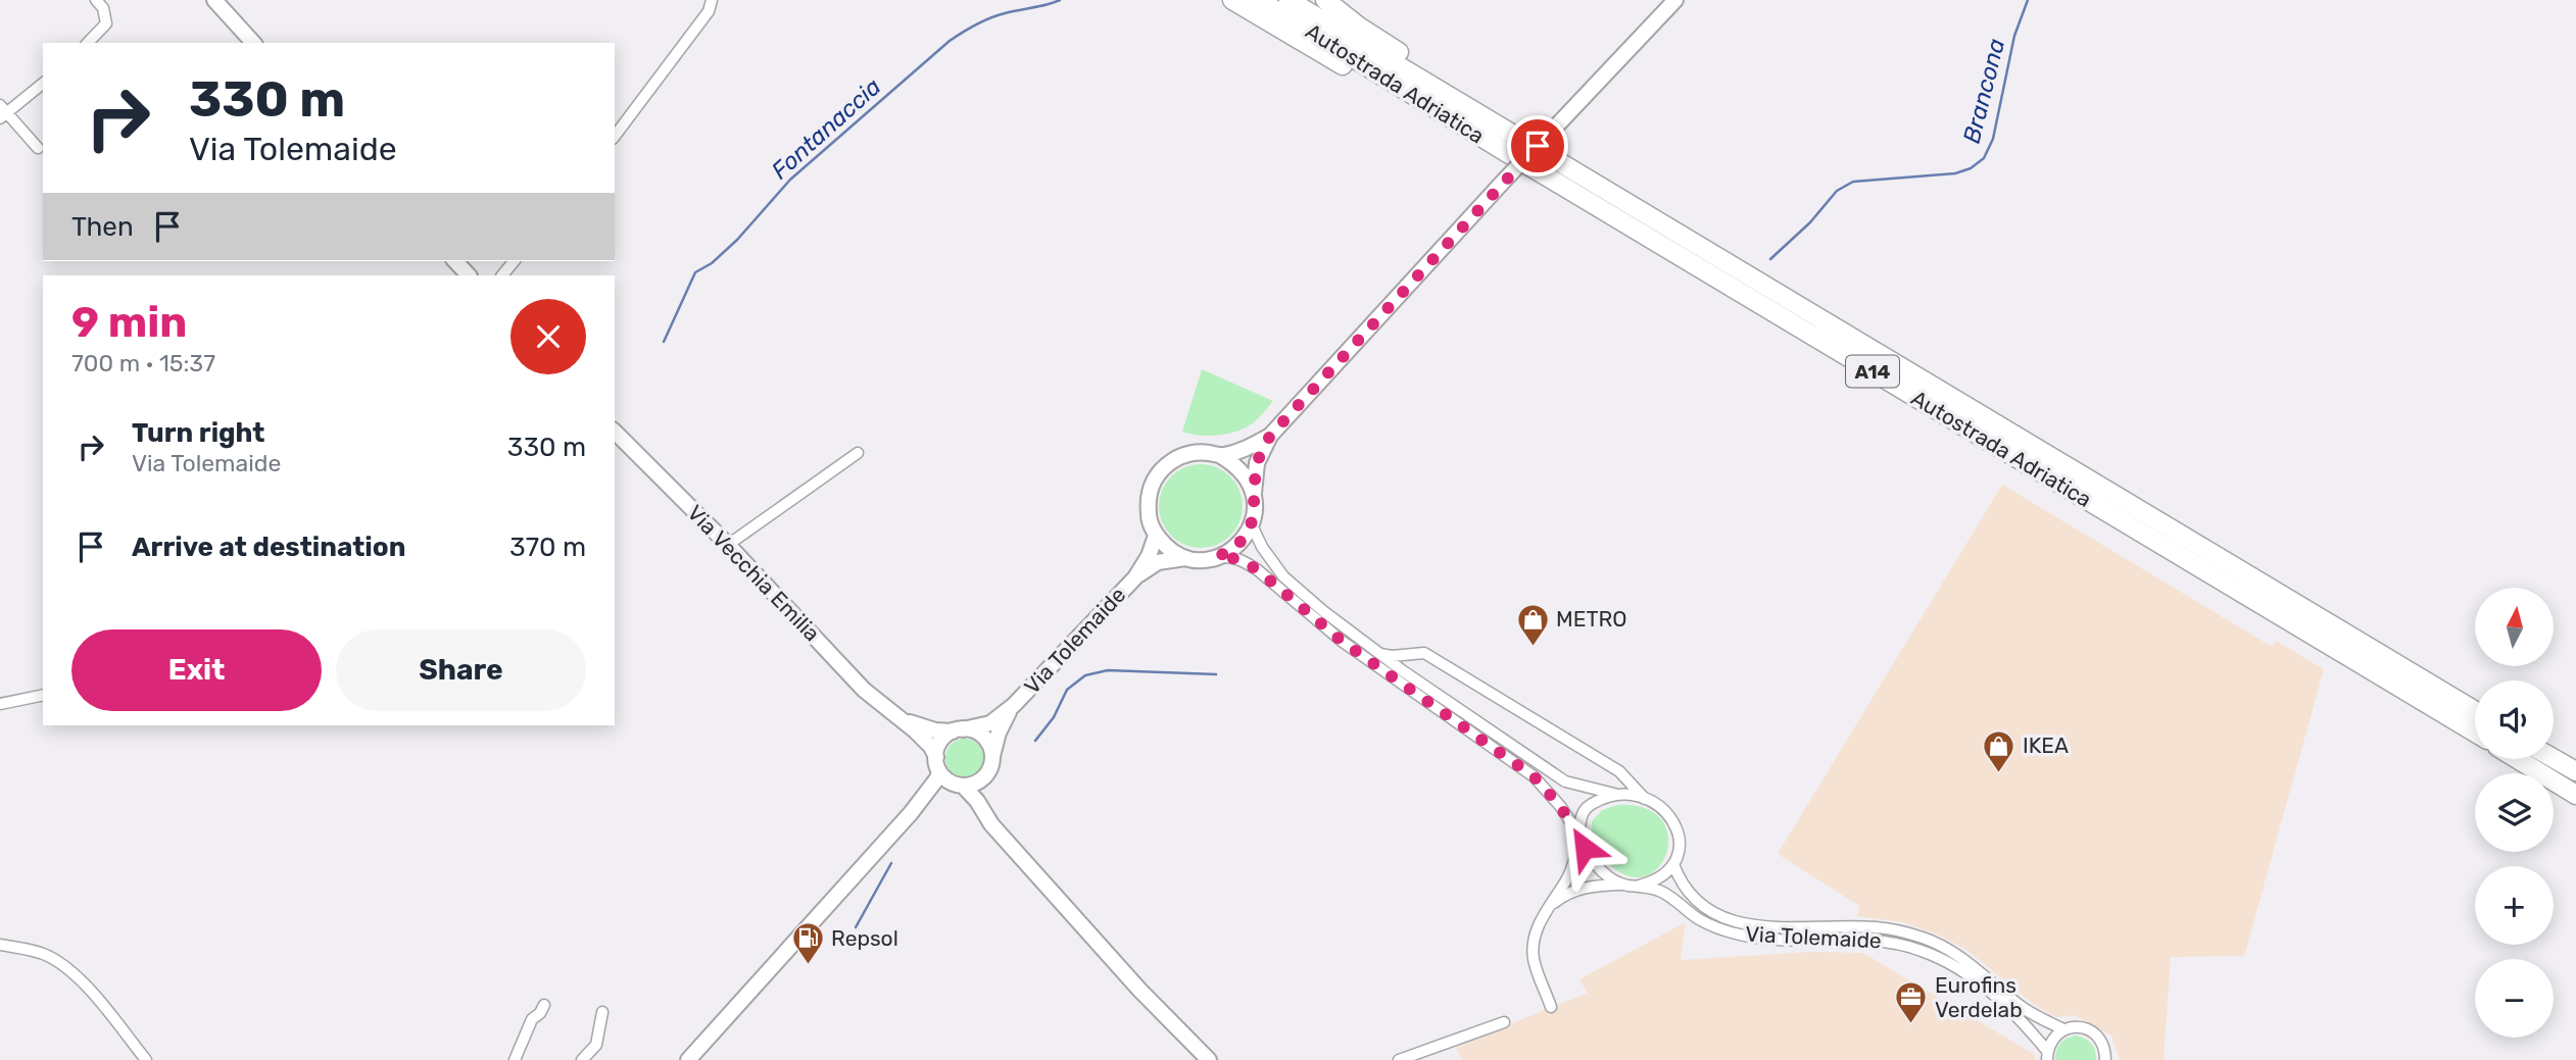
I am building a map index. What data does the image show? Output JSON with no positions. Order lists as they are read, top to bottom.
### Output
{
  "streets": {
    "highway": ["Autostrada Adriatica", "A14"],
    "main road": ["Via Vecchia Emilia", "Via Tolemaide"]
  },
  "crossings": [
    ["Via Vecchia Emilia", "Via Tolemaide"]
  ],
  "water": ["Brancona", "Fontanaccia"],
  "places": {
    "shop": ["METRO", "IKEA"],
    "fuel station": ["Repsol"],
    "office": ["Eurofins Verdelab"]
  },
  "north": "top",
  "page": {
    "turn": ["330 m", "Via Tolemaide"],
    "then": "Then",
    "heading": ["9 min", "700 m · 15:37"],
    "list": [
      {
        "name": "Turn right",
        "note": "Via Tolemaide",
        "value": "330 m"
      },
      {
        "name": "Arrive at destination",
        "value": "370 m"
      }
    ],
    "map_buttons": ["+", "−"],
    "buttons": ["Exit", "Share"]
  }
}
